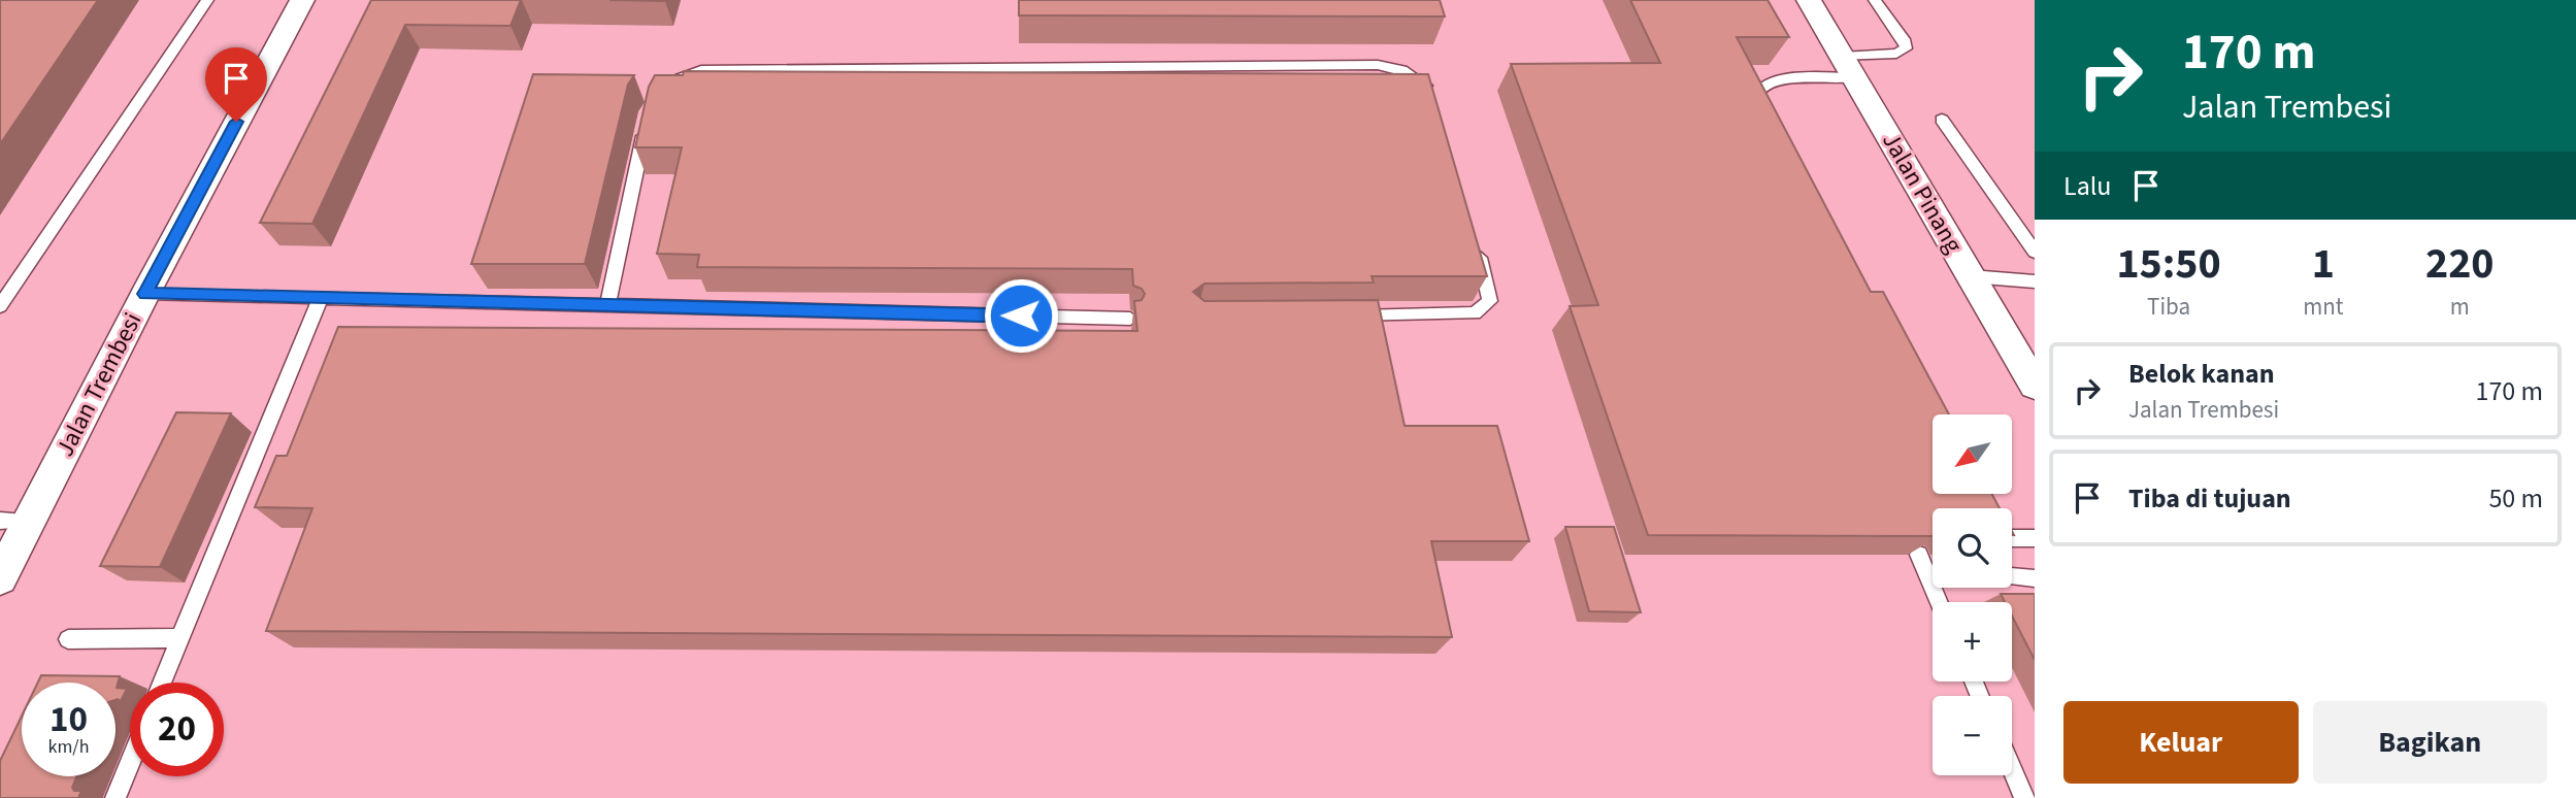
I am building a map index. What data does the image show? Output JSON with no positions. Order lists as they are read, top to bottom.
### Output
{
  "streets": {
    "street": ["Jalan Pinang", "Jalan Trembesi"]
  },
  "north": "bottom left",
  "page": {
    "turn": ["170 m", "Jalan Trembesi"],
    "then": "Lalu",
    "eta": [
      "15:50",
      "Tiba",
      "1",
      "mnt",
      "220",
      "m"
    ],
    "list": [
      {
        "name": "Belok kanan",
        "note": "Jalan Trembesi",
        "value": "170 m"
      },
      {
        "name": "Tiba di tujuan",
        "value": "50 m"
      }
    ],
    "map_buttons": ["+", "−"],
    "speed": "10 km/h",
    "limit": "20",
    "buttons": ["Keluar", "Bagikan"]
  }
}
